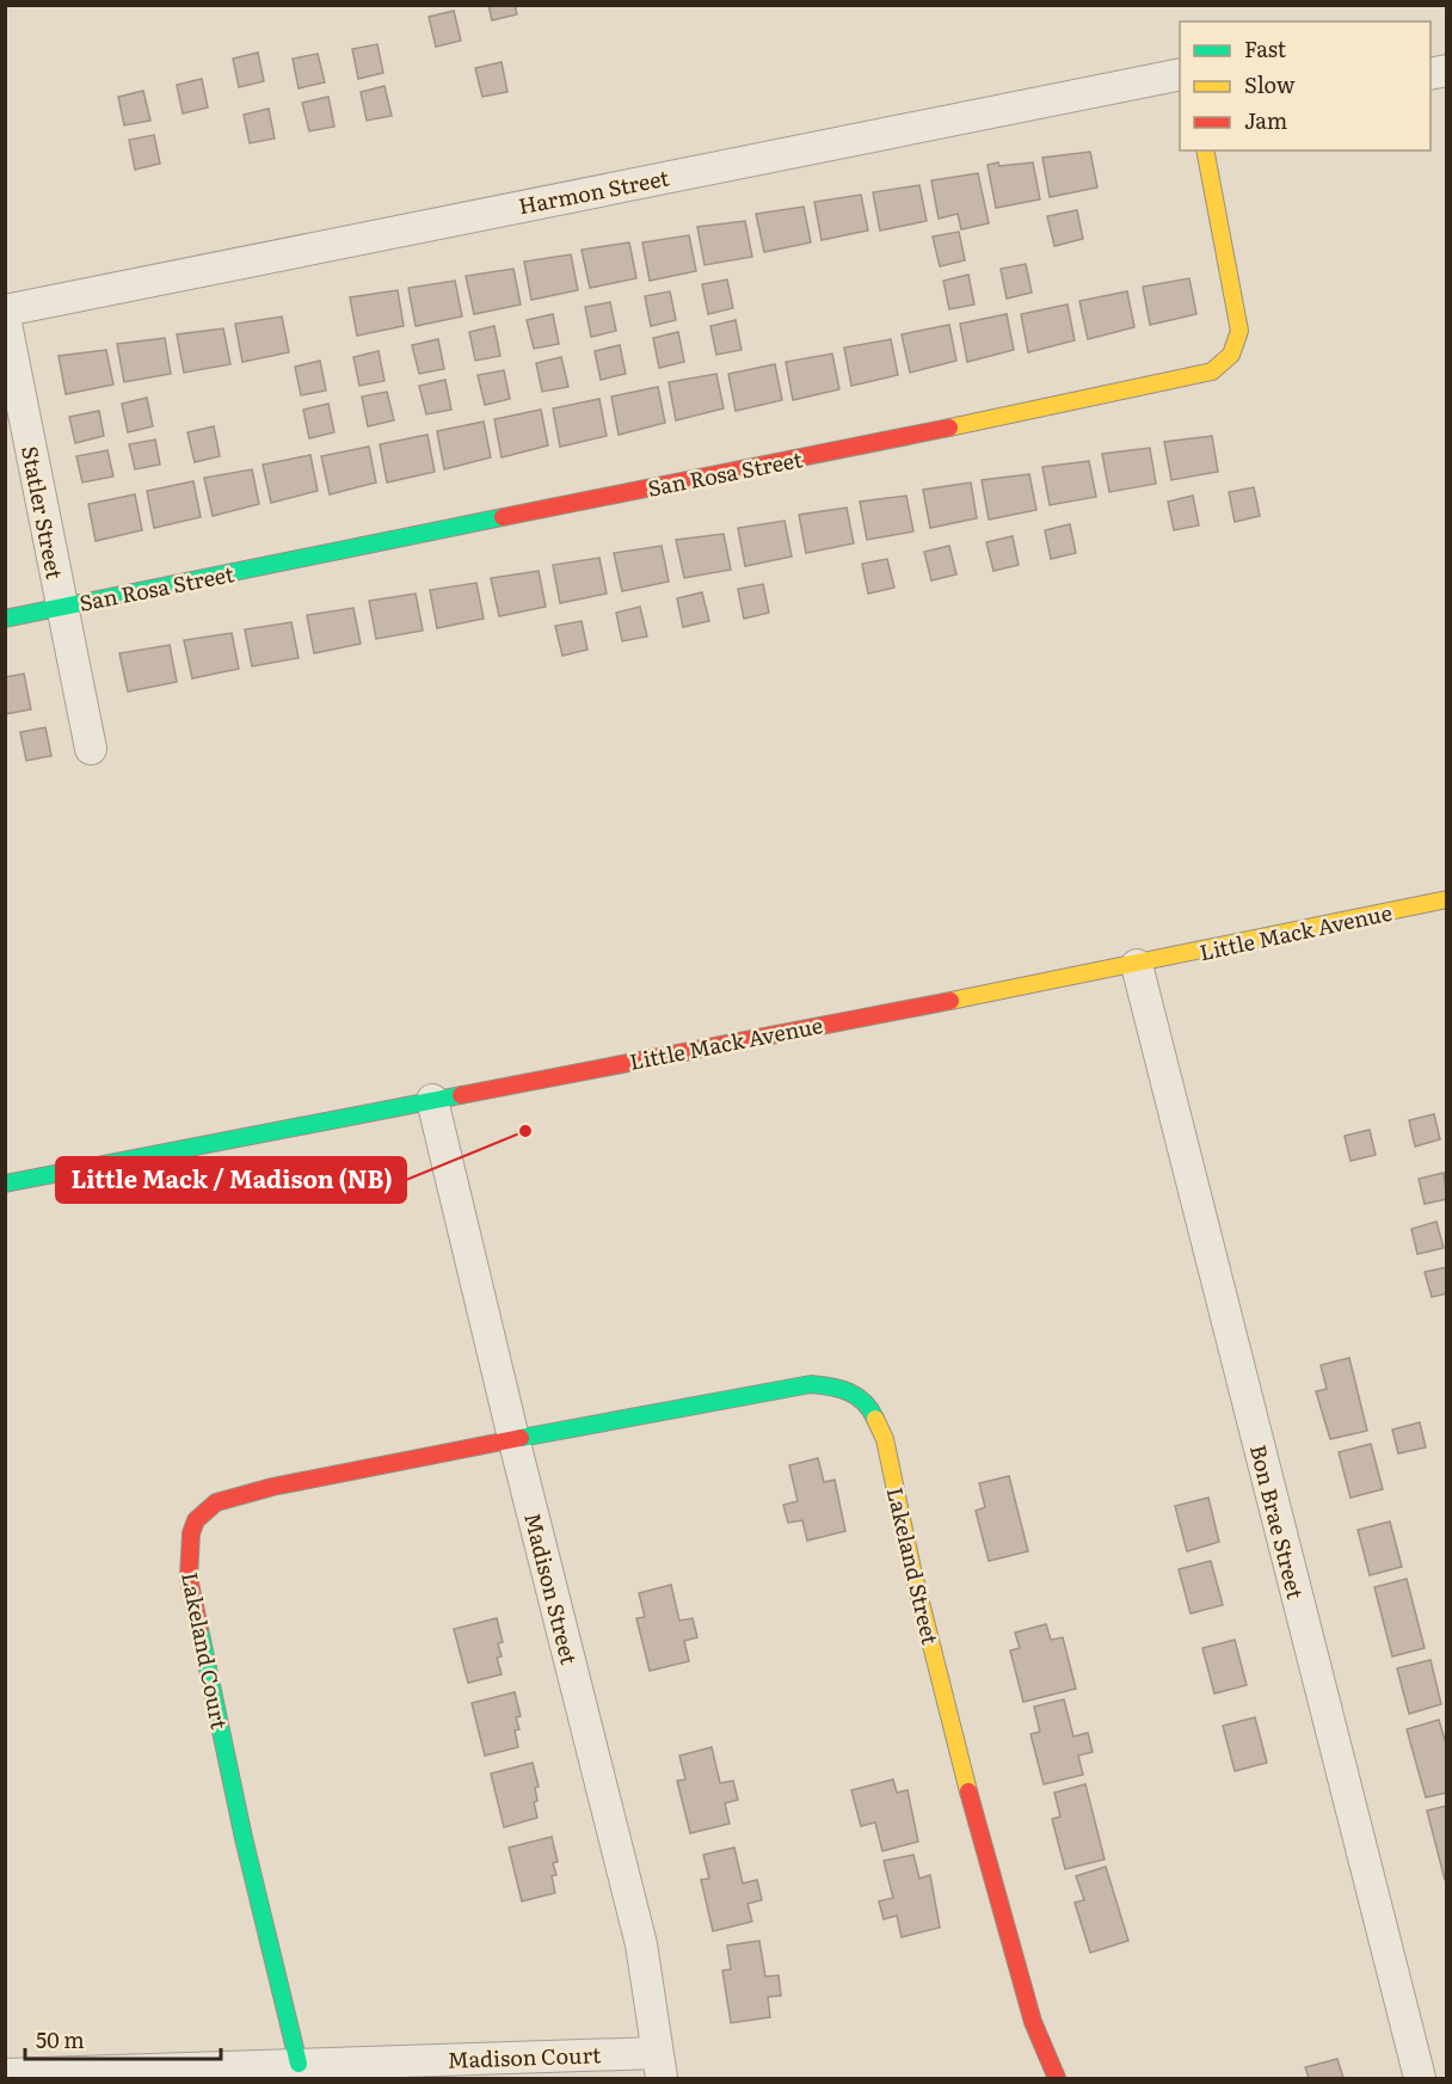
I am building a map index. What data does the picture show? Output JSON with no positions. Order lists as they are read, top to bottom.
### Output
{
  "streets": {
    "street": [
      "Harmon Street",
      "San Rosa Street",
      "Statler Street",
      "Little Mack Avenue",
      "Bon Brae Street",
      "Lakeland Street",
      "Madison Street",
      "Lakeland Court",
      "Madison Court"
    ]
  },
  "crossings": [
    ["San Rosa Street", "Statler Street"],
    ["Little Mack Avenue", "Bon Brae Street"],
    ["Little Mack Avenue", "Madison Street"],
    ["Lakeland Street", "Madison Street"],
    ["Lakeland Street", "Lakeland Court"],
    ["Madison Street", "Lakeland Court"],
    ["Madison Street", "Madison Court"],
    ["Lakeland Court", "Madison Court"]
  ],
  "places": ["Little Mack / Madison (NB)"],
  "legend": ["Fast", "Slow", "Jam"],
  "scale_bar": "50 m"
}
